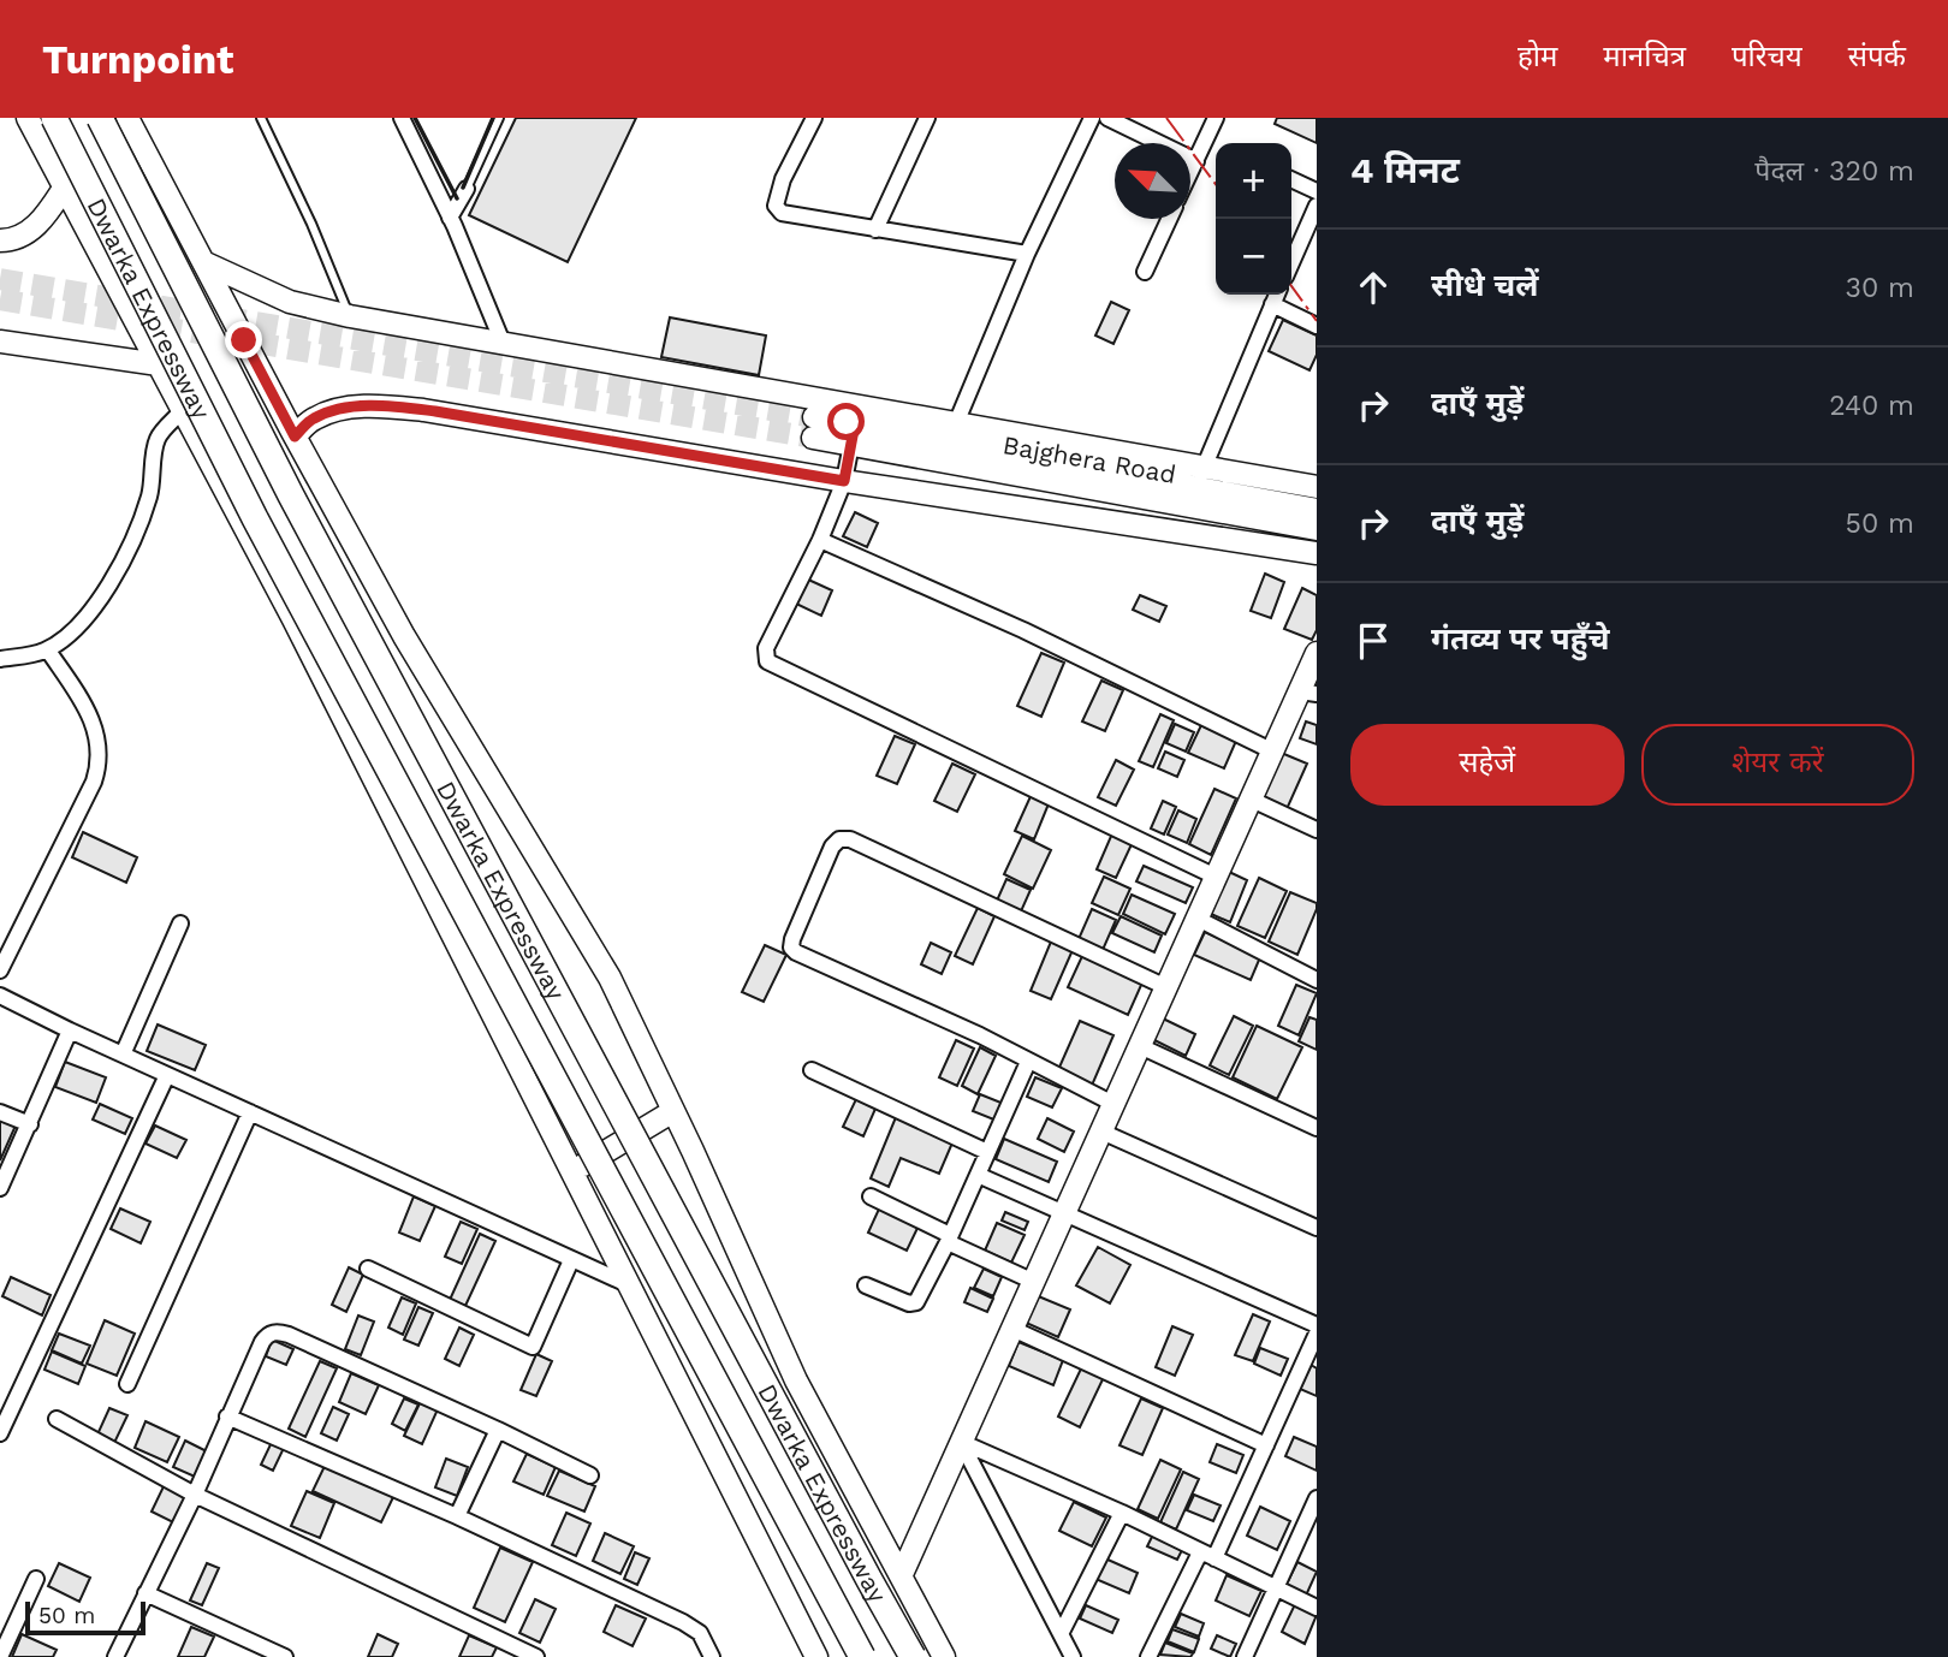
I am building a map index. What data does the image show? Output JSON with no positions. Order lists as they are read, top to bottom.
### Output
{
  "streets": {
    "highway": ["Dwarka Expressway"],
    "street": ["Bajghera Road"]
  },
  "scale_bar": "50 m",
  "north": "top left",
  "page": {
    "header": "Turnpoint",
    "nav": [
      "होम",
      "मानचित्र",
      "परिचय",
      "संपर्क"
    ],
    "heading": ["4 मिनट", "पैदल · 320 m"],
    "map_buttons": ["+", "−"],
    "list": [
      ["सीधे चलें", "30 m"],
      ["दाएँ मुड़ें", "240 m"],
      ["दाएँ मुड़ें", "50 m"],
      "गंतव्य पर पहुँचे"
    ],
    "buttons": ["सहेजें", "शेयर करें"],
    "scale": "50 m"
  }
}
